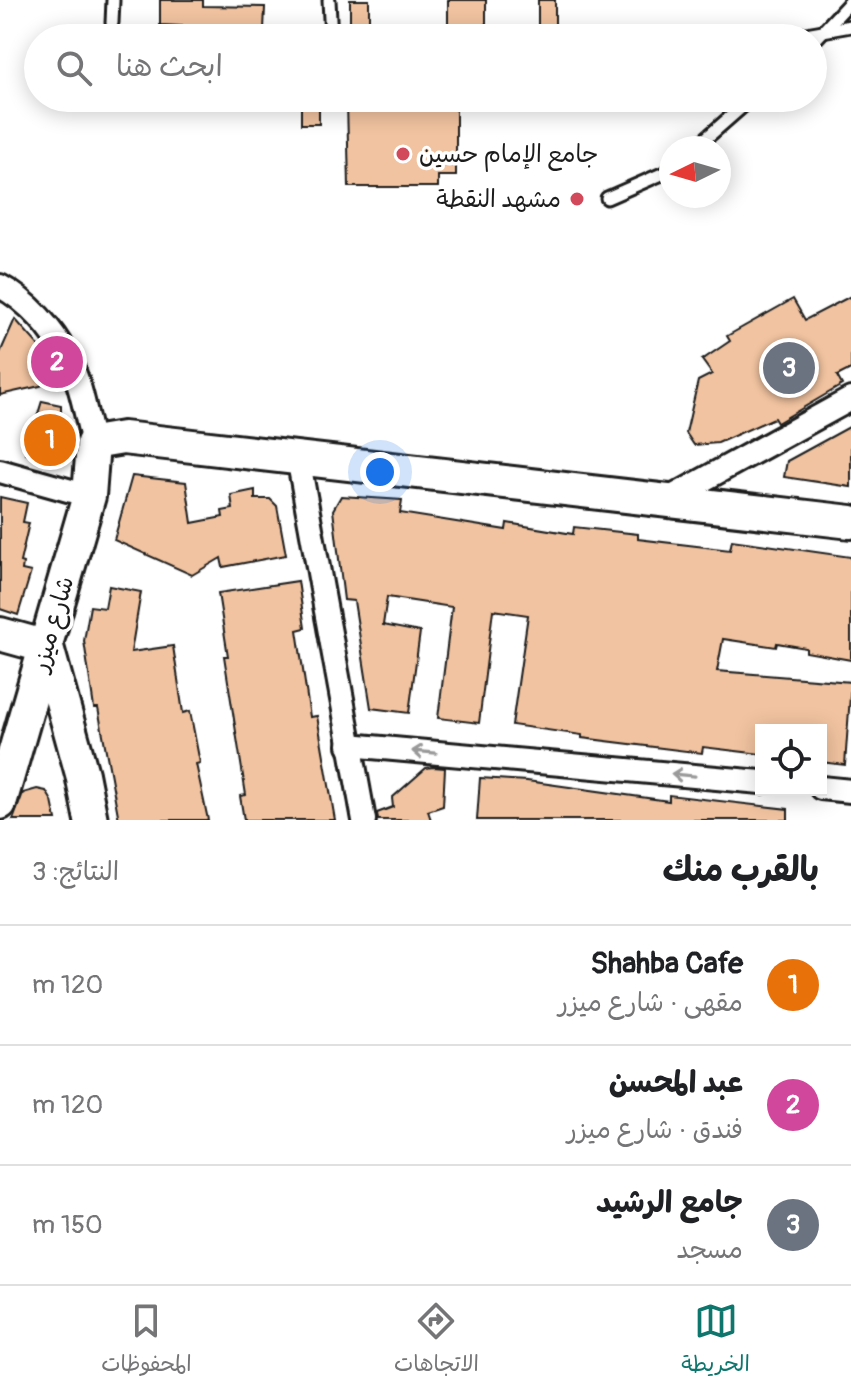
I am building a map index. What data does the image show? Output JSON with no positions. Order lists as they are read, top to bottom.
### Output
{
  "streets": {
    "street": ["شارع ميزر"]
  },
  "places": ["جامع الإمام حسين", "مشهد النقطة"],
  "north": "left",
  "page": {
    "search": "ابحث هنا",
    "pins": ["2", "3", "1"],
    "heading": ["بالقرب منك", "النتائج: 3"],
    "list": [
      {
        "mark": "1",
        "name": "Shahba Cafe",
        "note": "مقهى · شارع ميزر",
        "value": "120 m"
      },
      {
        "mark": "2",
        "name": "عبد المحسن",
        "note": "فندق · شارع ميزر",
        "value": "120 m"
      },
      {
        "mark": "3",
        "name": "جامع الرشيد",
        "note": "مسجد",
        "value": "150 m"
      }
    ],
    "nav": ["الخريطة", "الاتجاهات", "المحفوظات"]
  }
}
